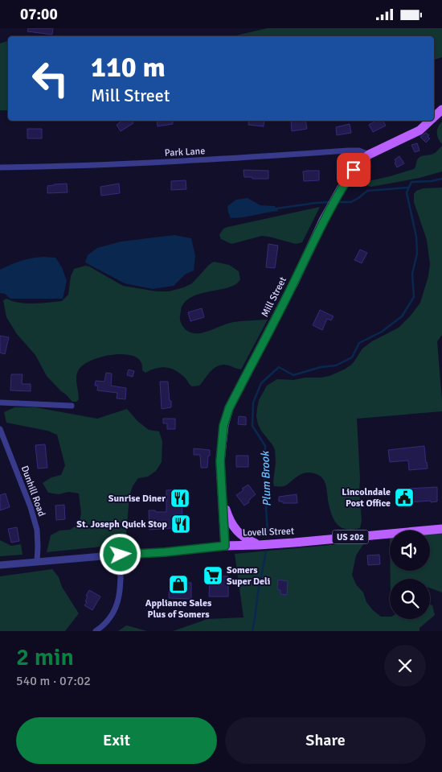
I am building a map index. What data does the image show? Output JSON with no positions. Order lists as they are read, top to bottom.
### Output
{
  "streets": {
    "main road": ["Mill Street", "Lovell Street", "US 202"],
    "street": ["Park Lane", "Dunhill Road"]
  },
  "crossings": [
    ["Park Lane", "Mill Street"],
    ["Mill Street", "Lovell Street"],
    ["Dunhill Road", "Lovell Street"]
  ],
  "water": ["Plum Brook"],
  "places": {
    "public building": ["Lincolndale Post Office"],
    "restaurant": ["Sunrise Diner", "St. Joseph Quick Stop"],
    "supermarket": ["Somers Super Deli"],
    "shop": ["Appliance Sales Plus of Somers"]
  },
  "page": {
    "status": "07:00",
    "turn": ["110 m", "Mill Street"],
    "heading": ["2 min", "540 m · 07:02"],
    "buttons": ["Exit", "Share"]
  }
}
